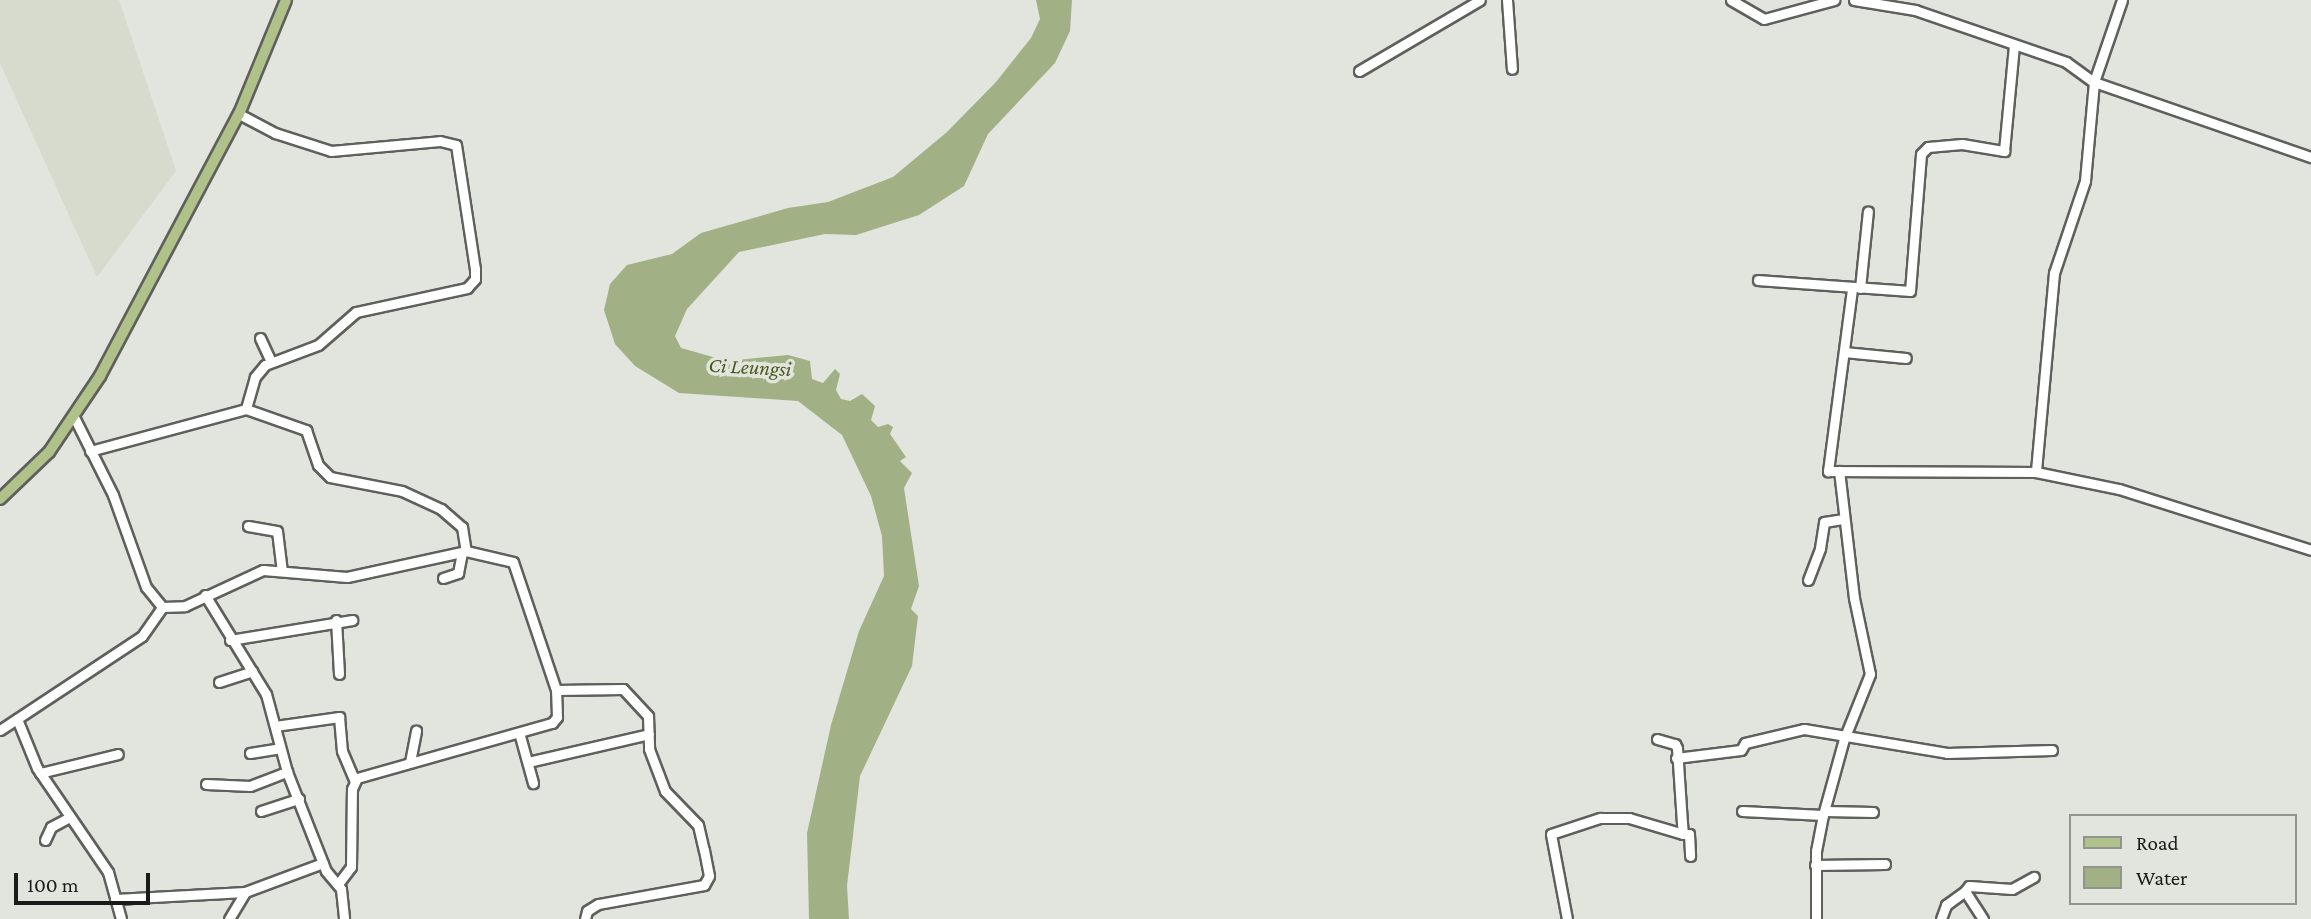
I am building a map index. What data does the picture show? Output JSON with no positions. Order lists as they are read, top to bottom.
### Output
{
  "water": ["Ci Leungsi"],
  "legend": ["Road", "Water"],
  "scale_bar": "100 m"
}
